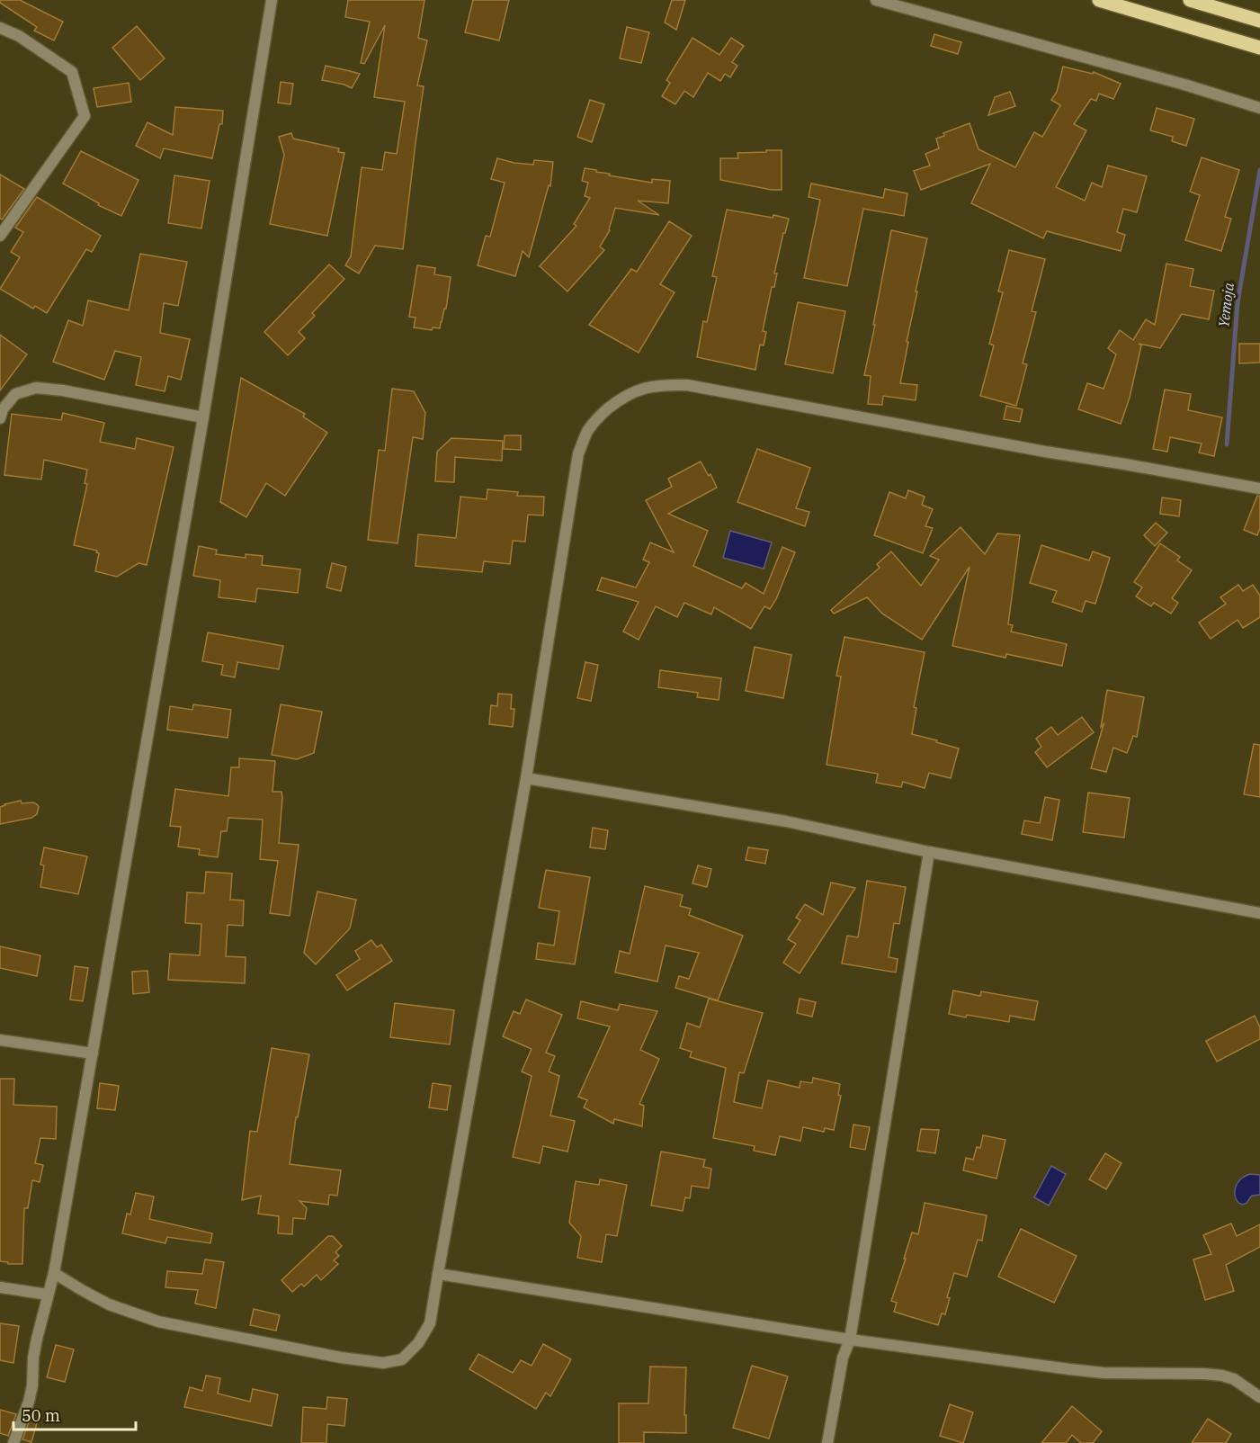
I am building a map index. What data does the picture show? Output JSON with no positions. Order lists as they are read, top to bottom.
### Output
{
  "water": ["Yemoja"],
  "scale_bar": "50 m"
}
